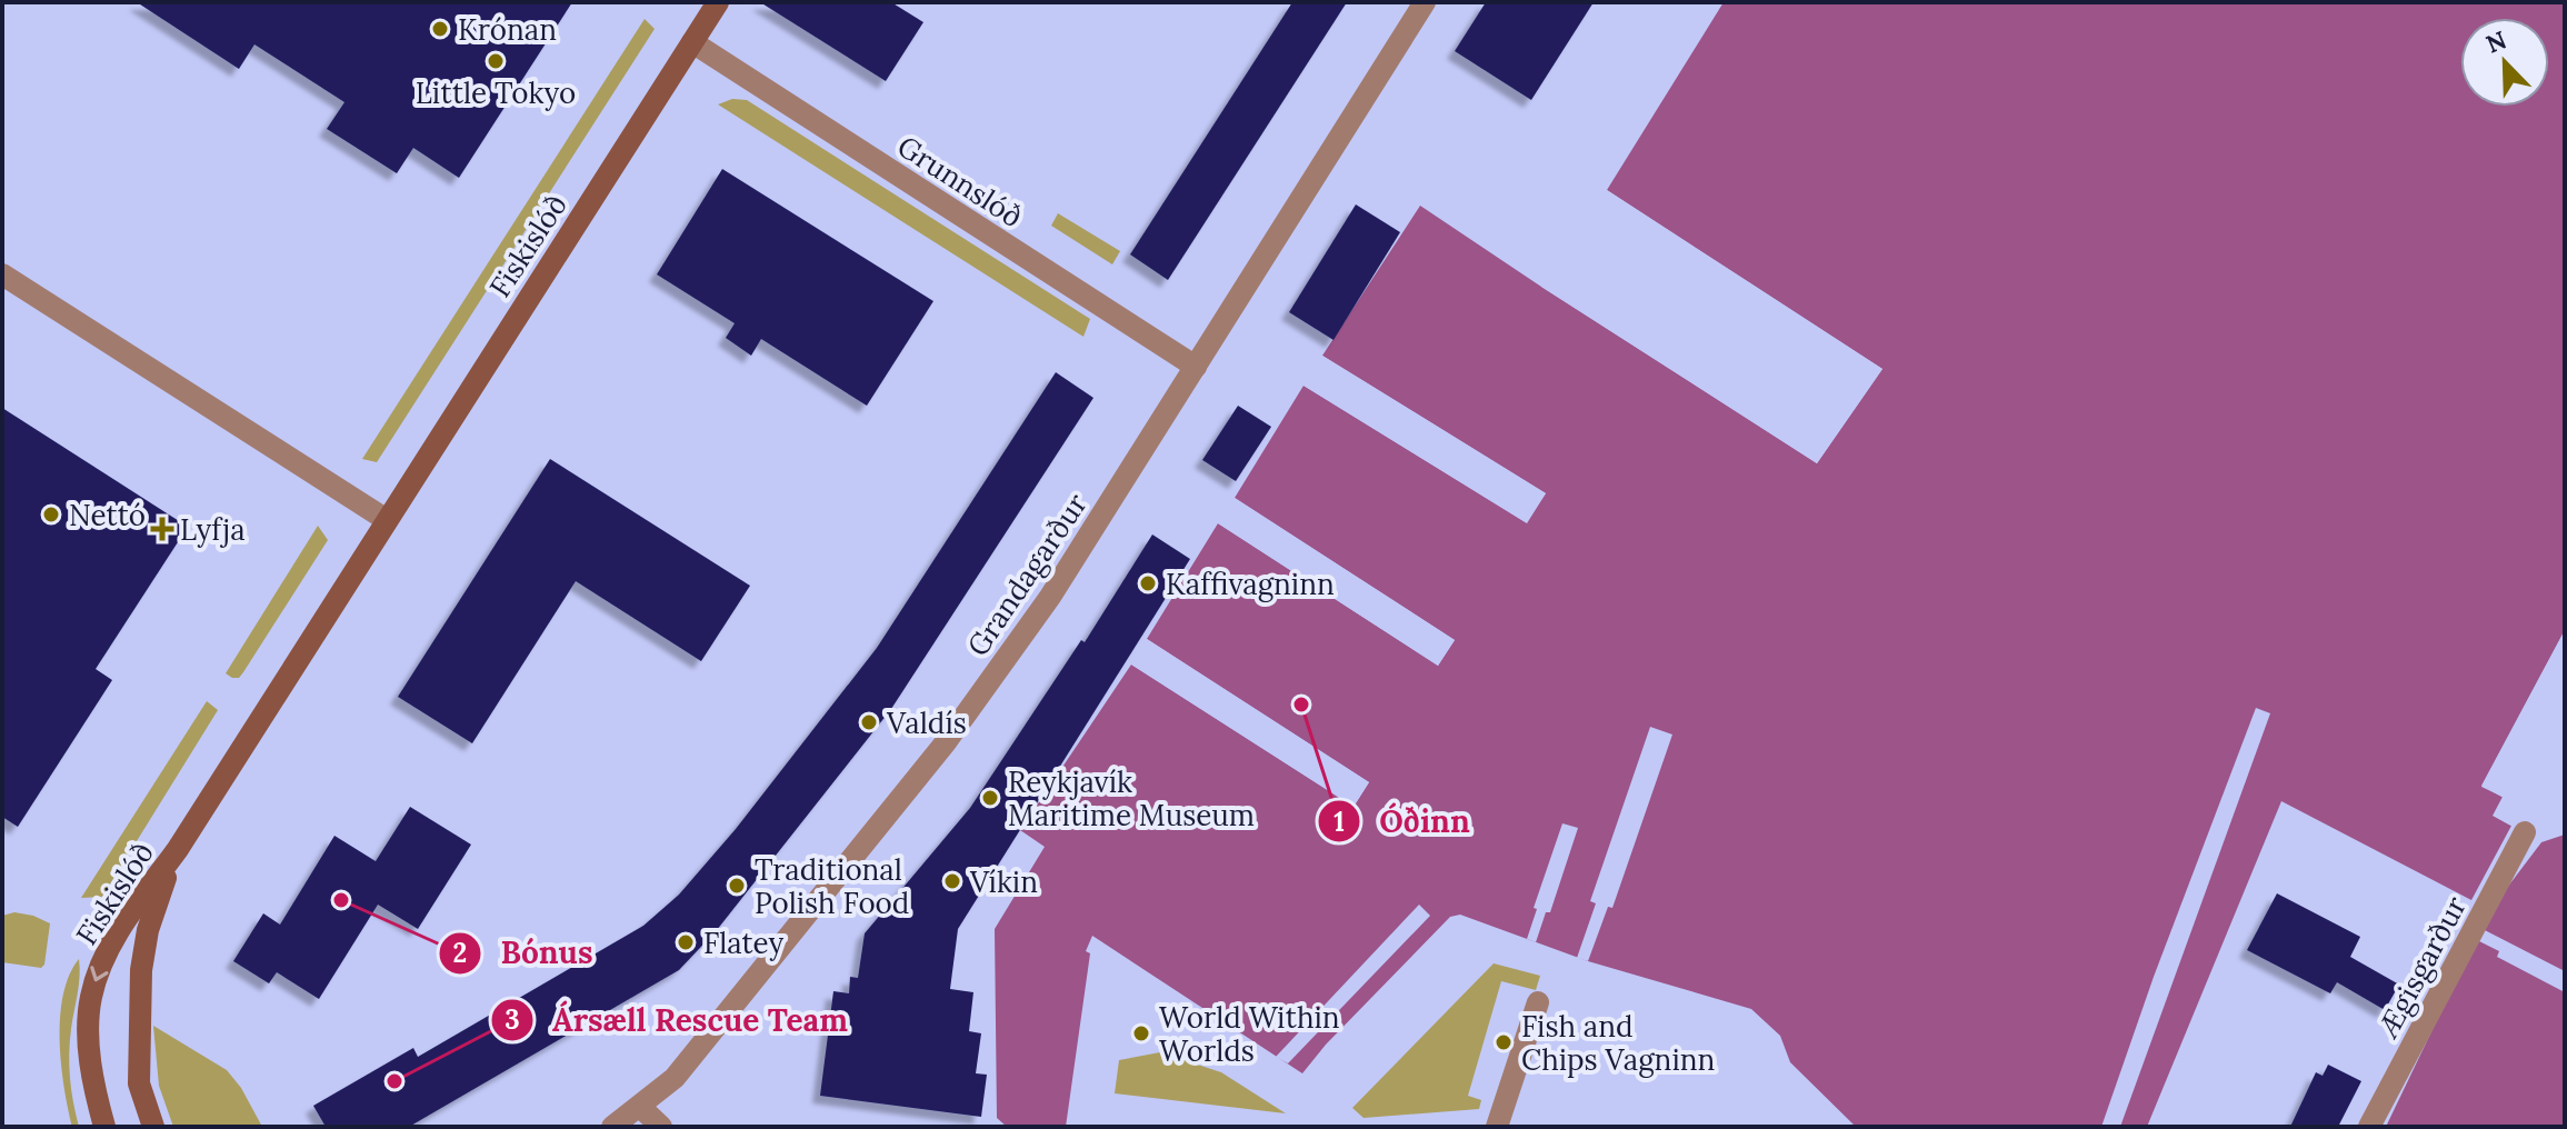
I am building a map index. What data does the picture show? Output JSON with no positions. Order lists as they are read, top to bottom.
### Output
{
  "streets": {
    "street": [
      "Grunnslóð",
      "Fiskislóð",
      "Grandagarður",
      "Ægisgarður"
    ]
  },
  "crossings": [
    ["Grunnslóð", "Fiskislóð"],
    ["Grunnslóð", "Grandagarður"]
  ],
  "places": {
    "other": [
      "Krónan",
      "Little Tokyo",
      "Nettó",
      "Kaffivagninn",
      "Óðinn",
      "Valdís",
      "Reykjavík Maritime Museum",
      "Víkin",
      "Traditional Polish Food",
      "Bónus",
      "Flatey",
      "World Within Worlds",
      "Fish and Chips Vagninn",
      "Ársæll Rescue Team"
    ],
    "health": ["Lyfja"]
  },
  "north": "top left"
}
